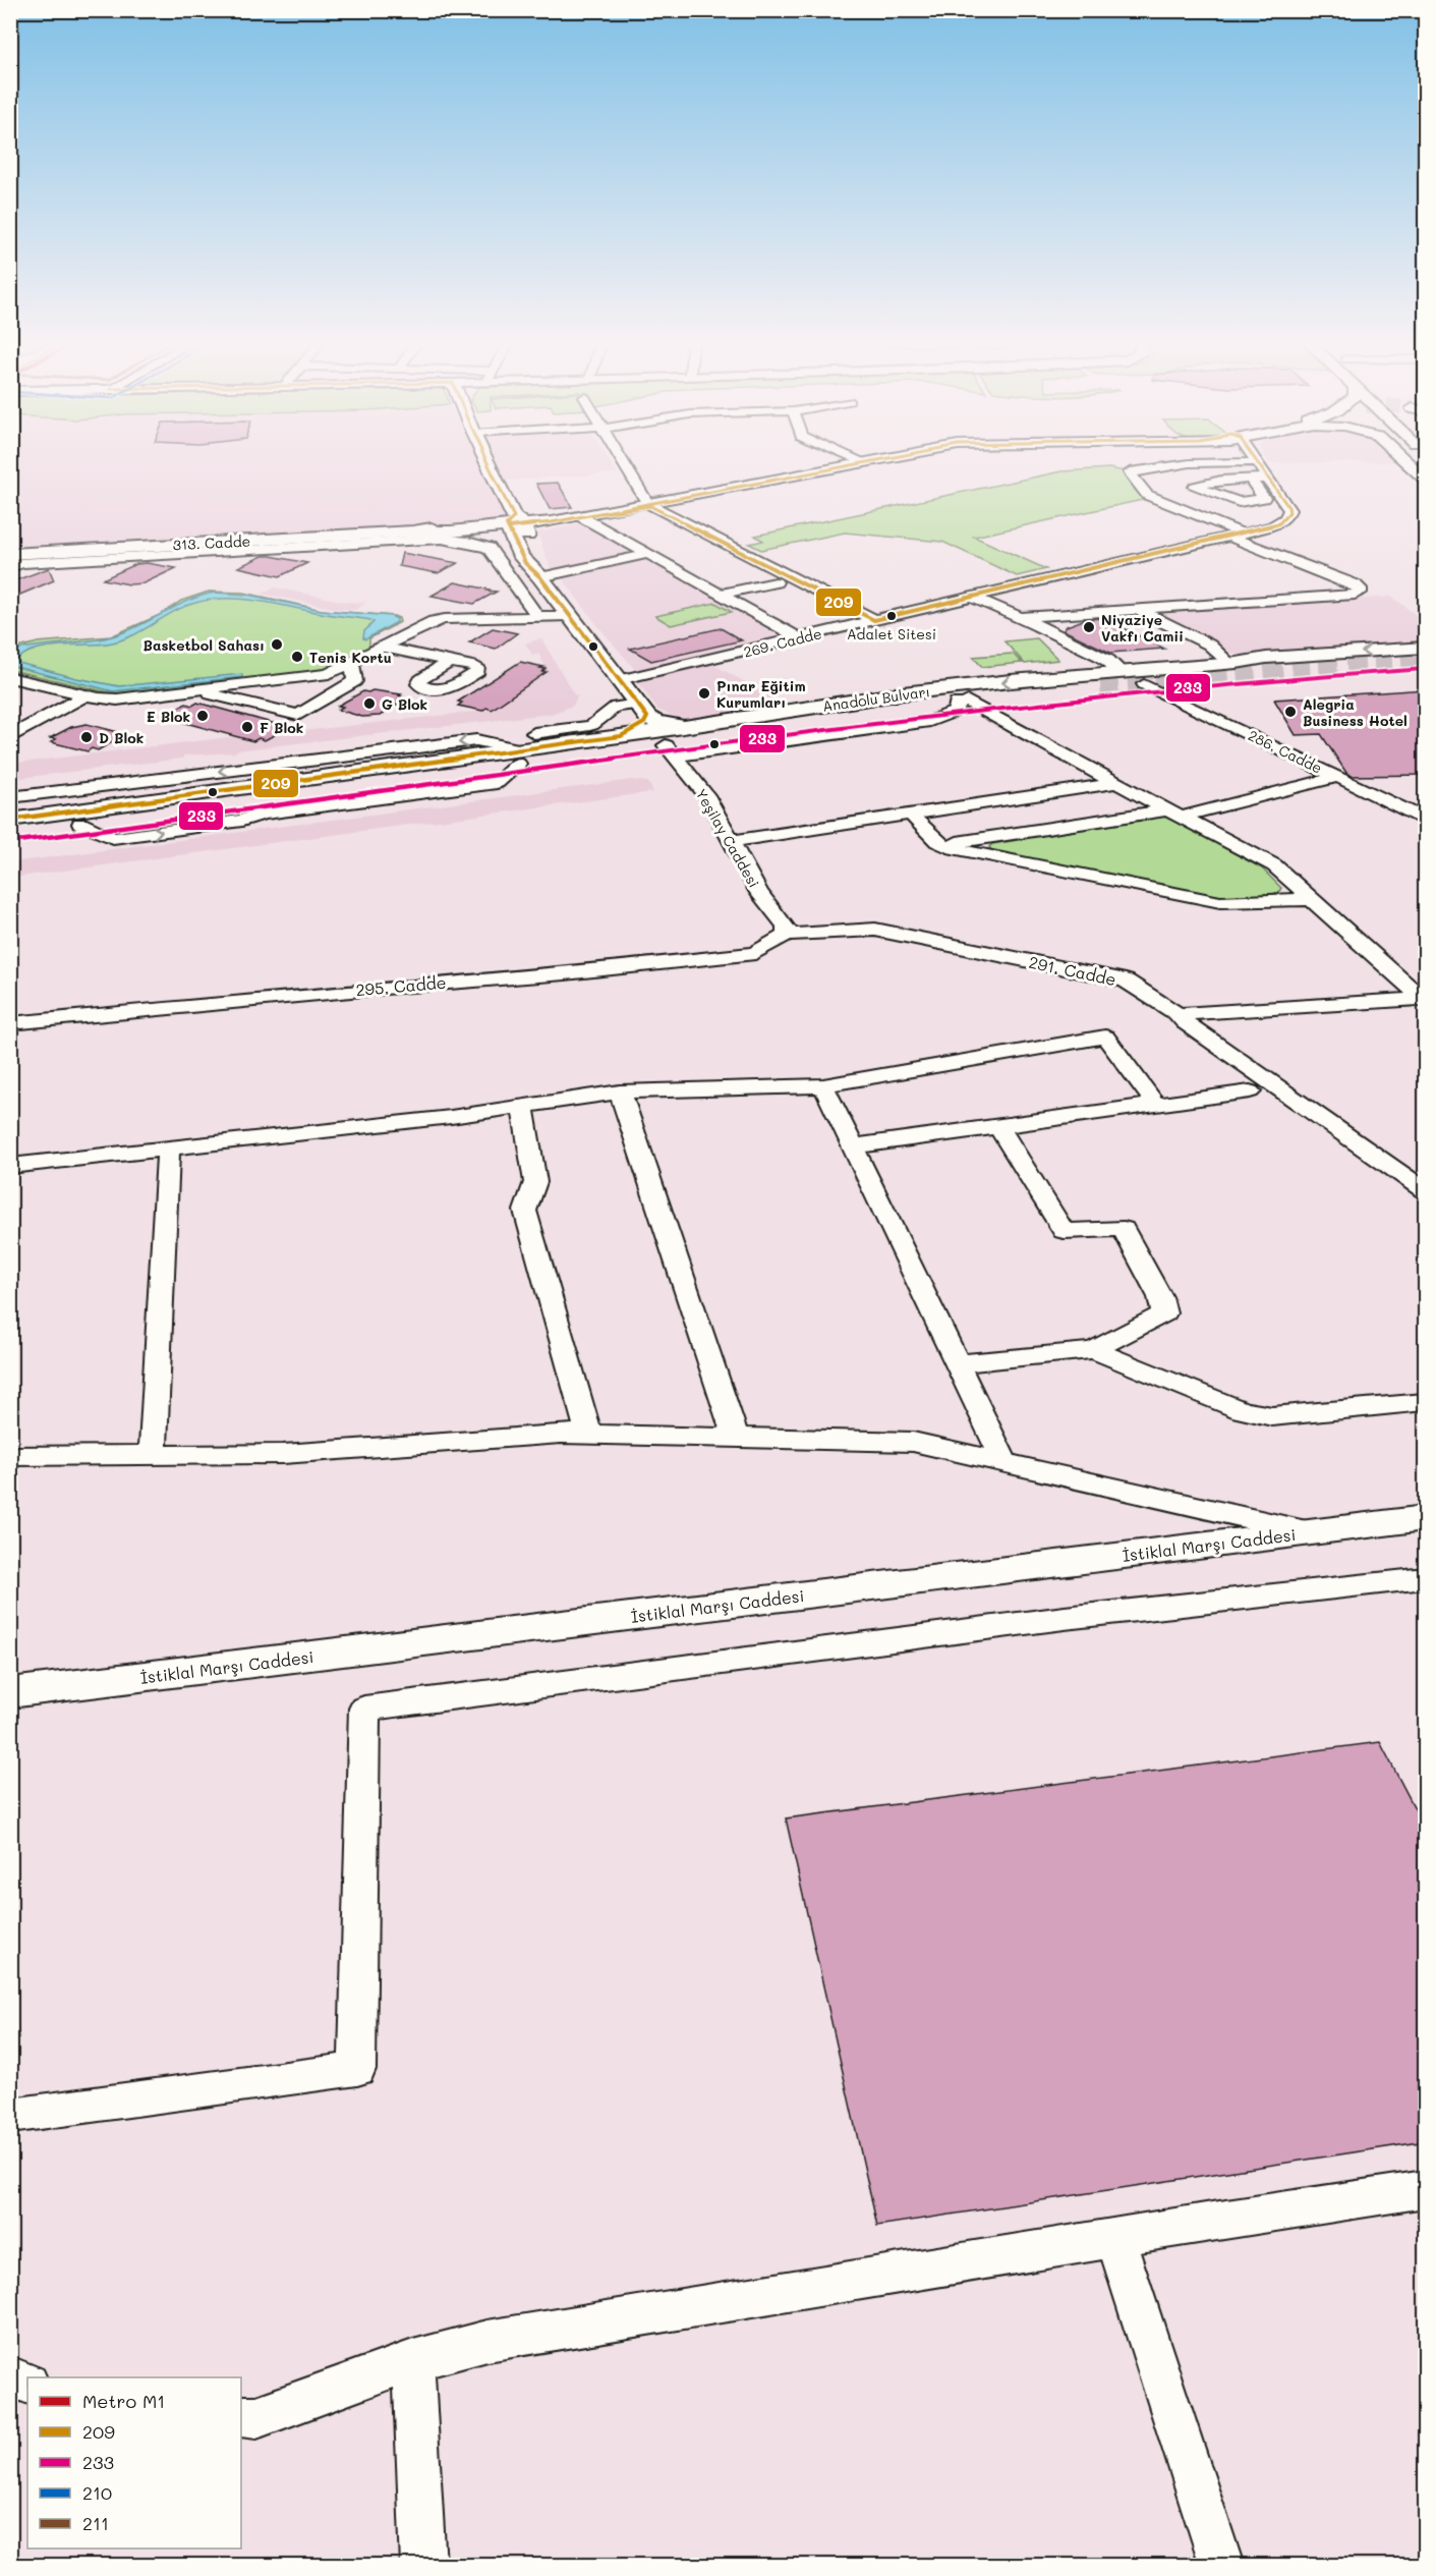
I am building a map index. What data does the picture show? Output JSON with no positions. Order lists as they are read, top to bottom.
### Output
{
  "streets": {
    "main road": ["313. Cadde", "Anadolu Bulvarı", "İstiklal Marşı Caddesi"],
    "street": [
      "269. Cadde",
      "286. Cadde",
      "Yeşilay Caddesi",
      "291. Cadde",
      "295. Cadde"
    ]
  },
  "crossings": [
    ["Anadolu Bulvarı", "286. Cadde"],
    ["Anadolu Bulvarı", "Yeşilay Caddesi"],
    ["Yeşilay Caddesi", "291. Cadde"],
    ["Yeşilay Caddesi", "295. Cadde"],
    ["291. Cadde", "295. Cadde"]
  ],
  "places": [
    "Adalet Sitesi",
    "Niyaziye Vakfı Camii",
    "Basketbol Sahası",
    "Tenis Kortu",
    "Pınar Eğitim Kurumları",
    "G Blok",
    "Alegria Business Hotel",
    "E Blok",
    "F Blok",
    "D Blok"
  ],
  "lines": ["transit line 209", "transit line 233"],
  "legend": [
    "Metro M1",
    "209",
    "233",
    "210",
    "211"
  ]
}
